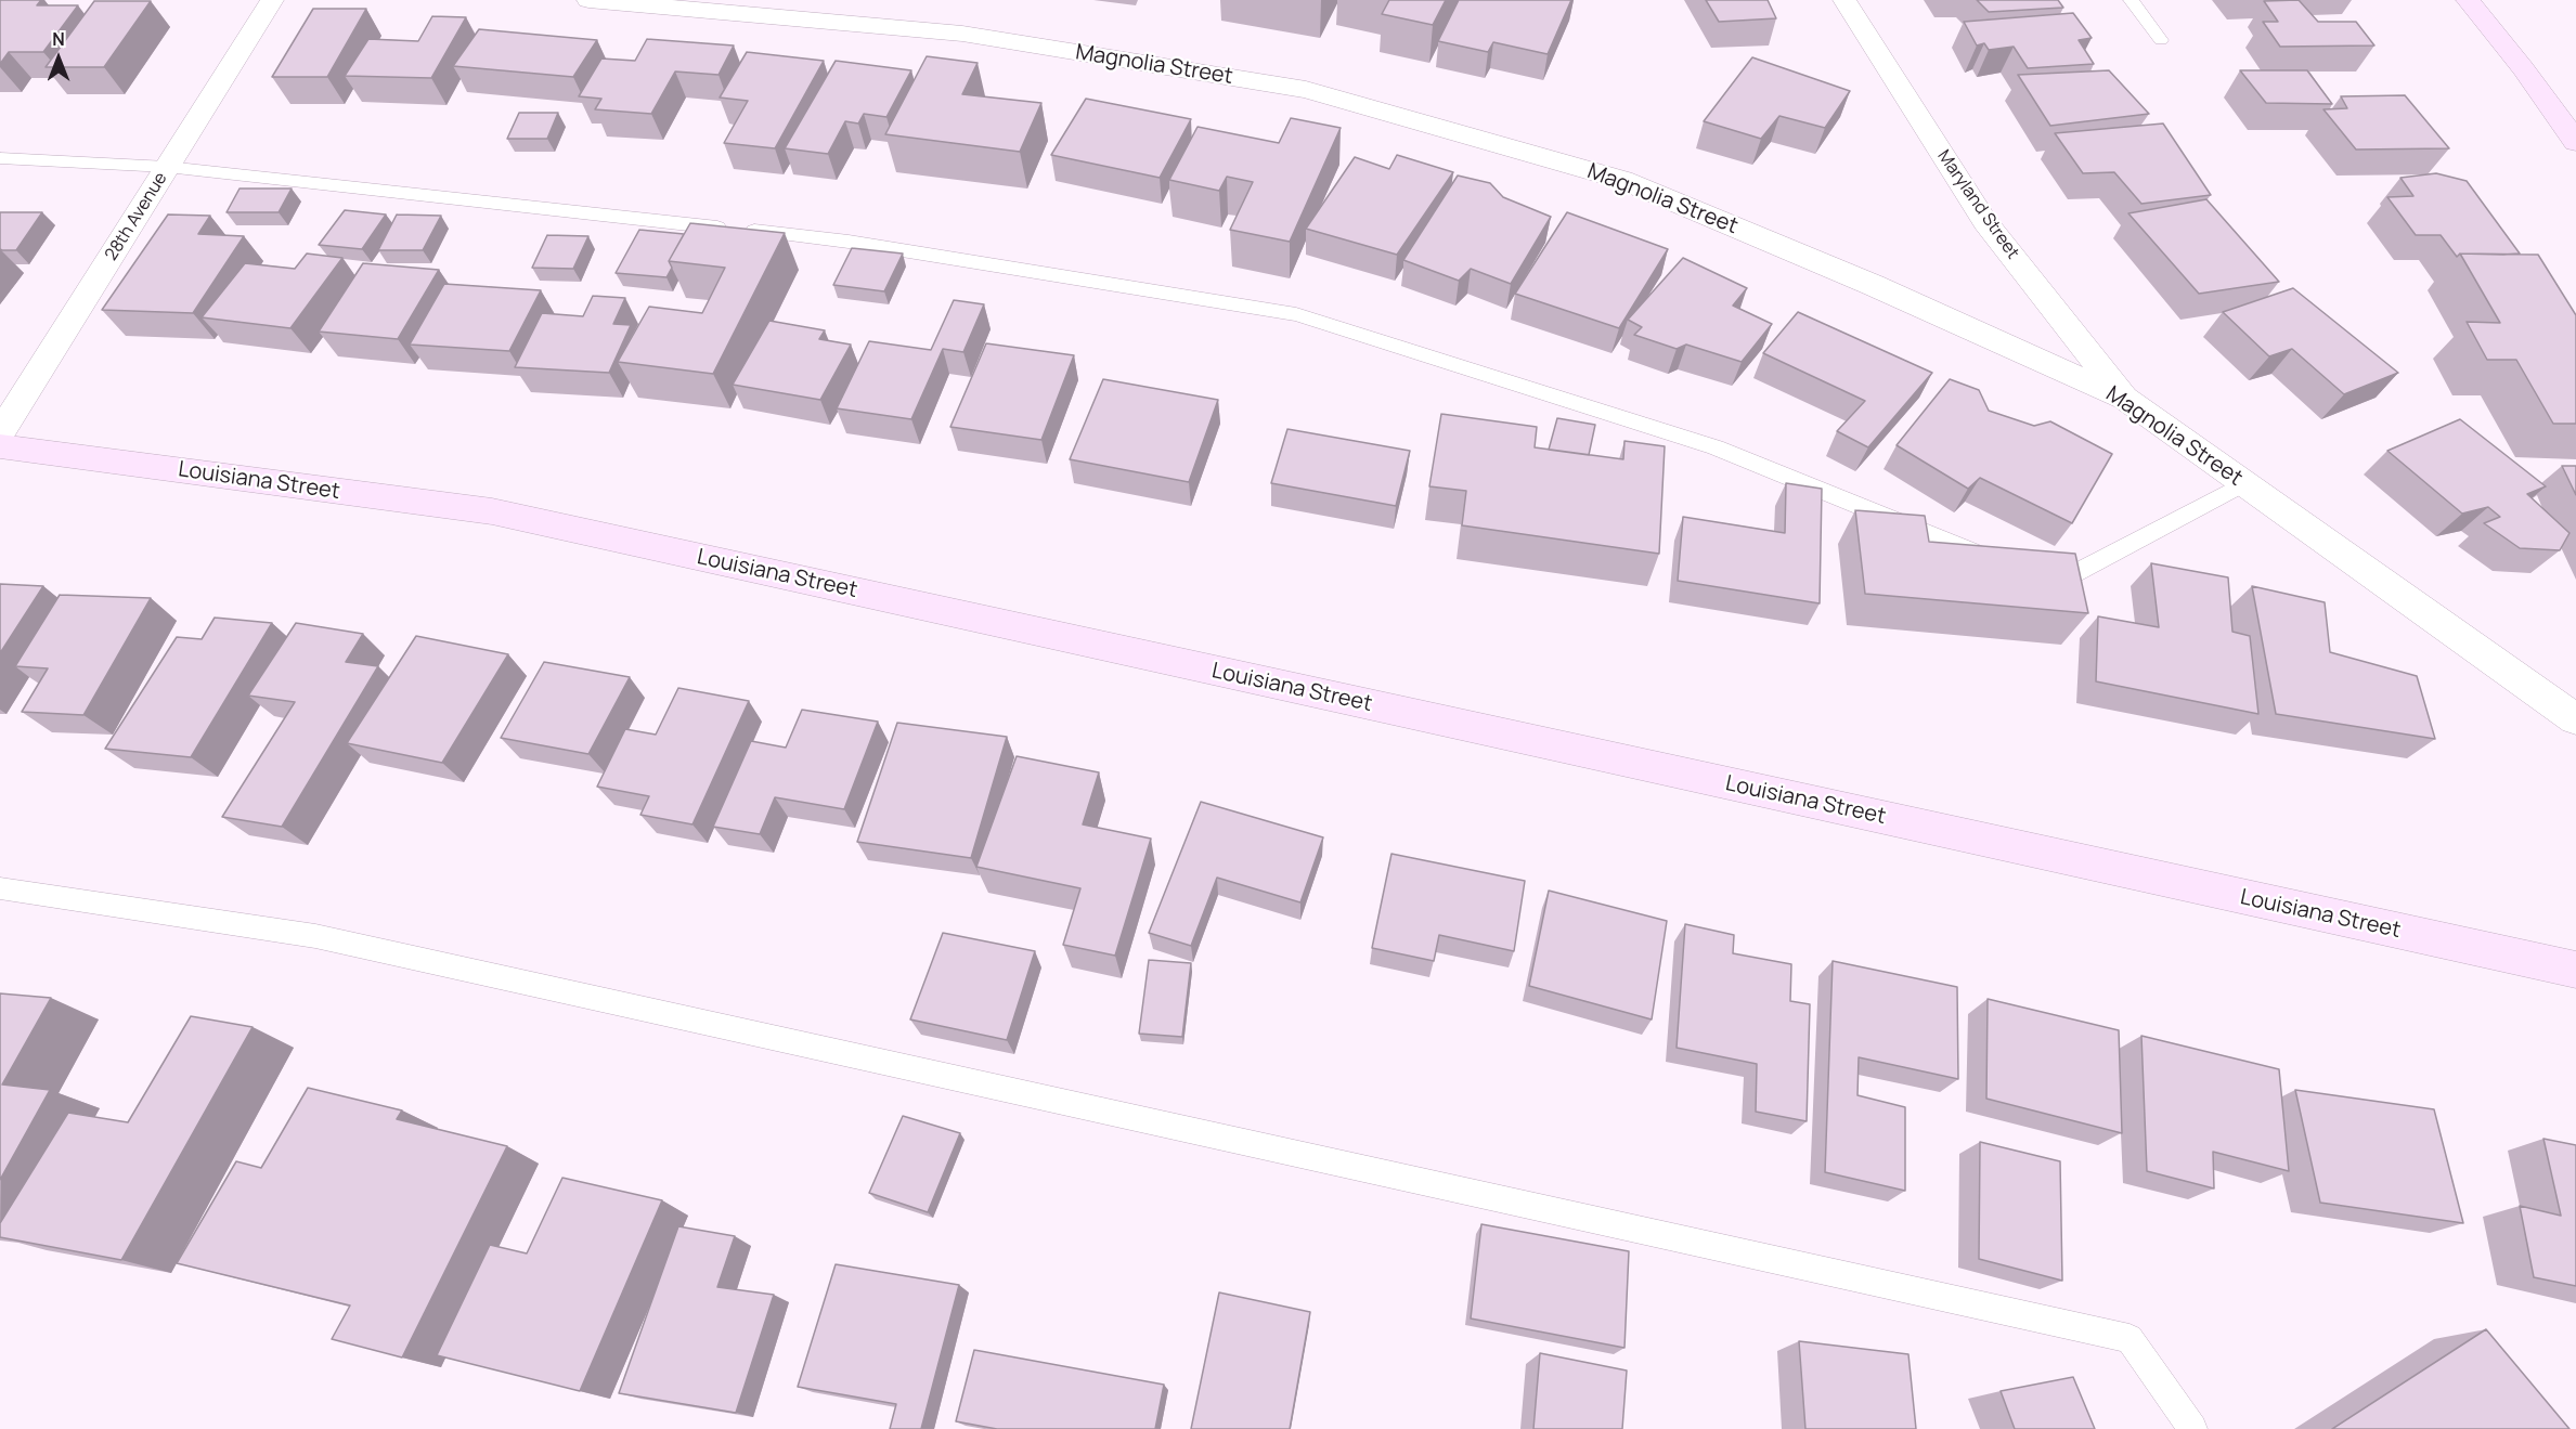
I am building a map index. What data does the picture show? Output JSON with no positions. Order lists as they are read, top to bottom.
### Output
{
  "streets": {
    "street": [
      "Magnolia Street",
      "Maryland Street",
      "28th Avenue",
      "Louisiana Street"
    ]
  },
  "crossings": [
    ["Magnolia Street", "Maryland Street"]
  ],
  "north": "top"
}
